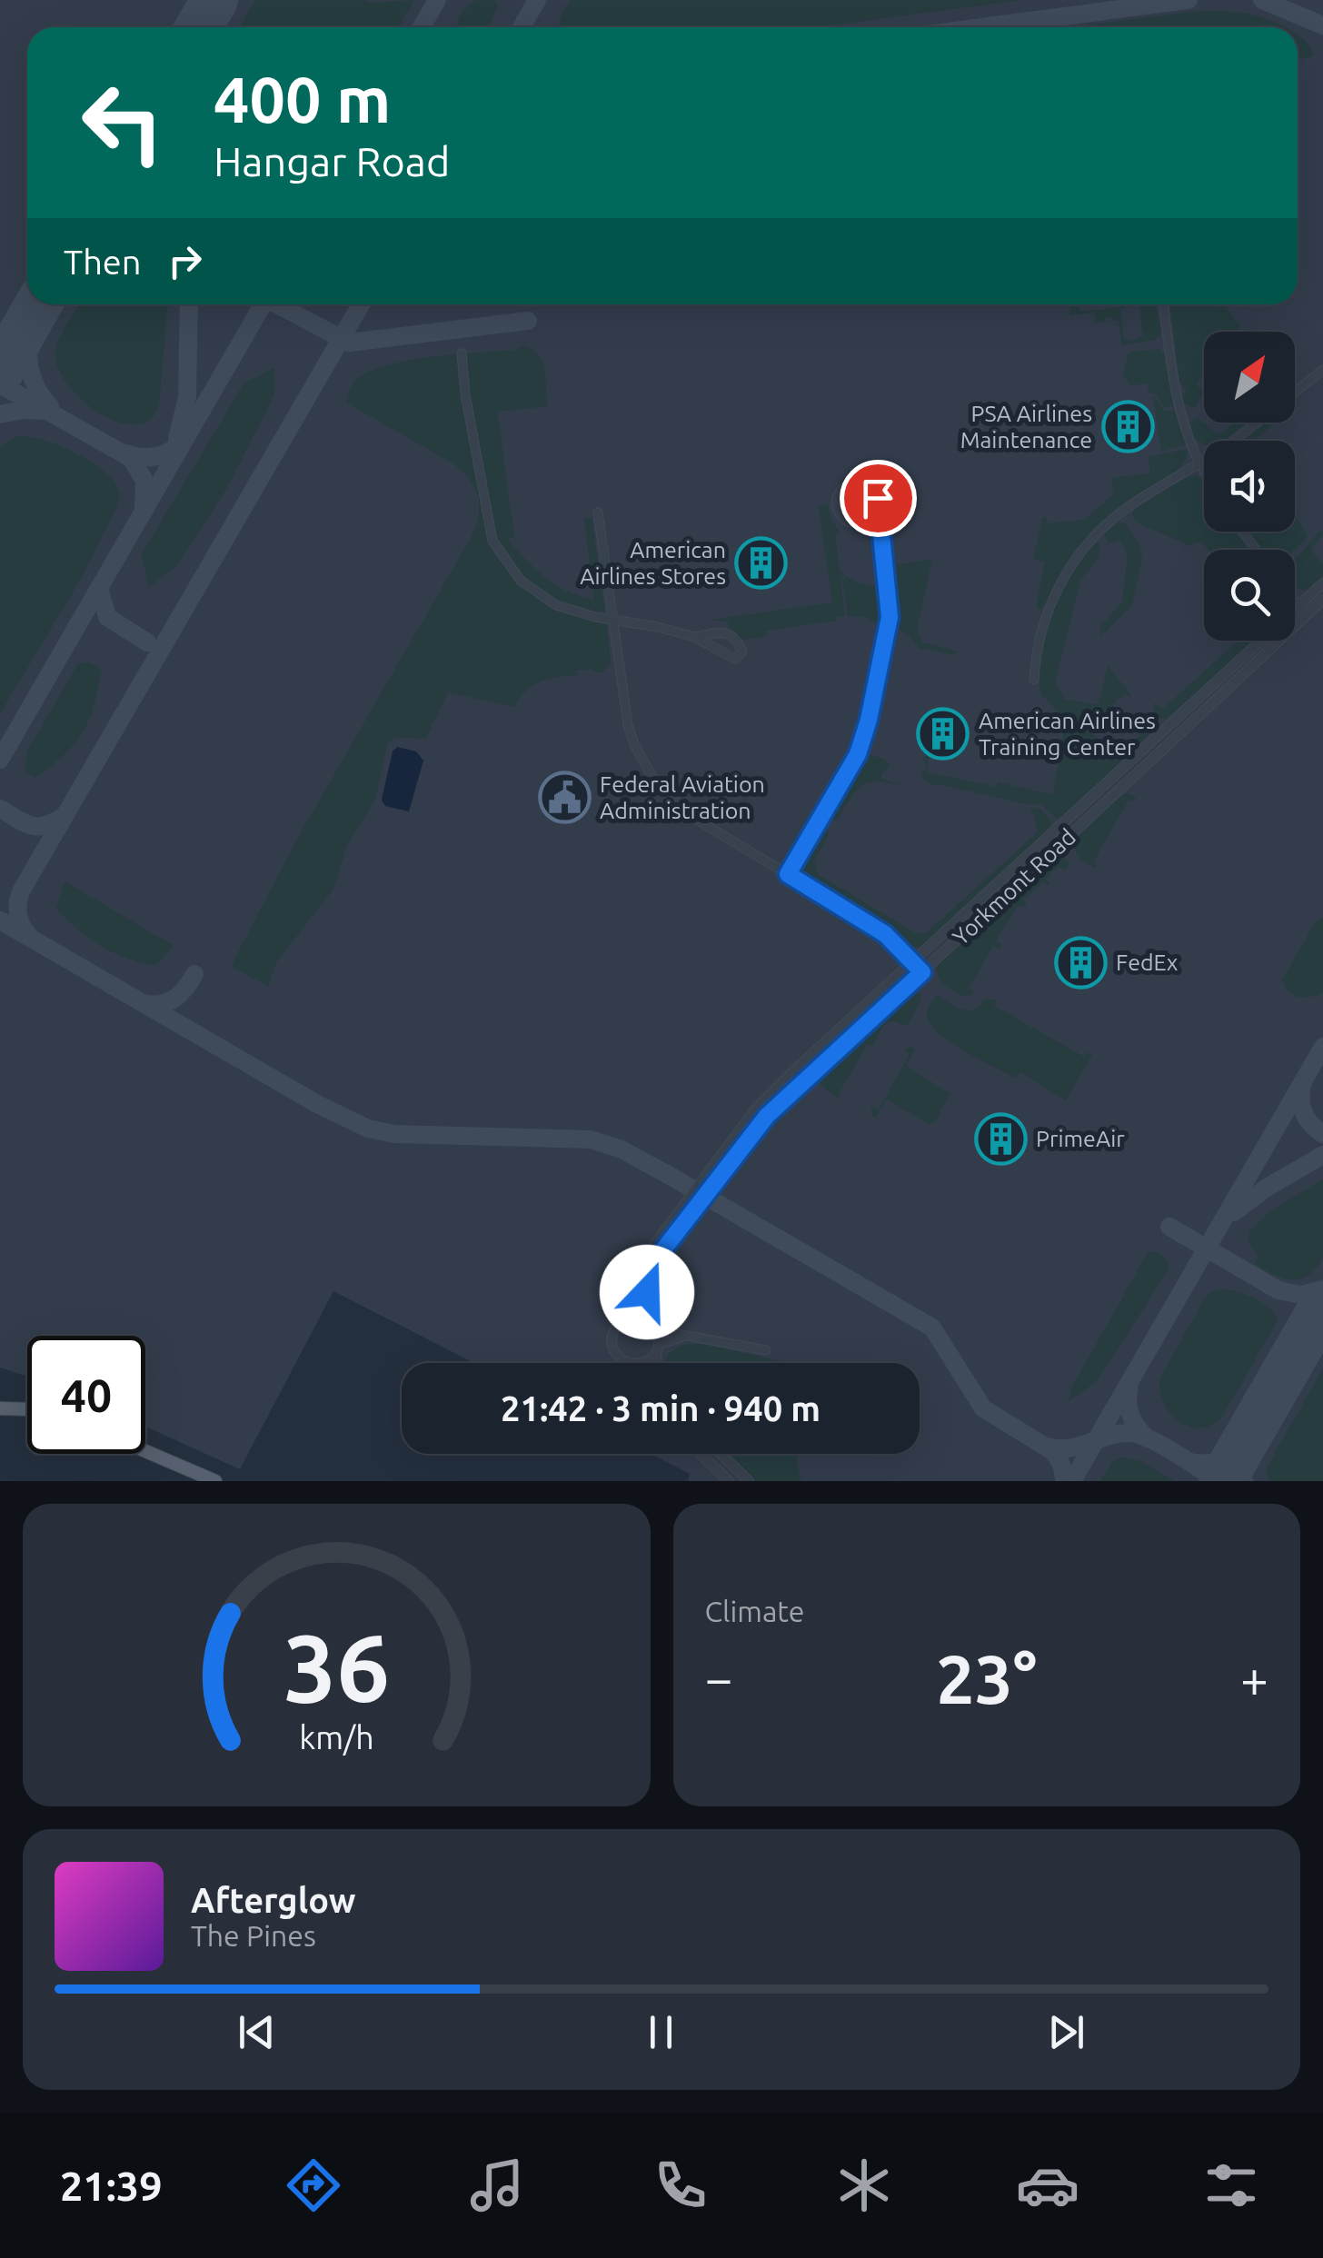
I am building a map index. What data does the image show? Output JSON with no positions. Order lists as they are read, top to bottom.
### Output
{
  "streets": {
    "street": ["Yorkmont Road"]
  },
  "places": {
    "building": [
      "PSA Airlines Maintenance",
      "American Airlines Stores",
      "American Airlines Training Center",
      "FedEx",
      "PrimeAir"
    ],
    "public building": ["Federal Aviation Administration"]
  },
  "north": "top right",
  "page": {
    "turn": ["400 m", "Hangar Road"],
    "then": "Then",
    "limit": "40",
    "trip": "21:42 · 3 min · 940 m",
    "tile": "Climate",
    "heat": ["−", "23°", "+"],
    "song": ["Afterglow", "The Pines"],
    "tabs": "21:39",
    "gauge": ["36", "km/h"]
  }
}
